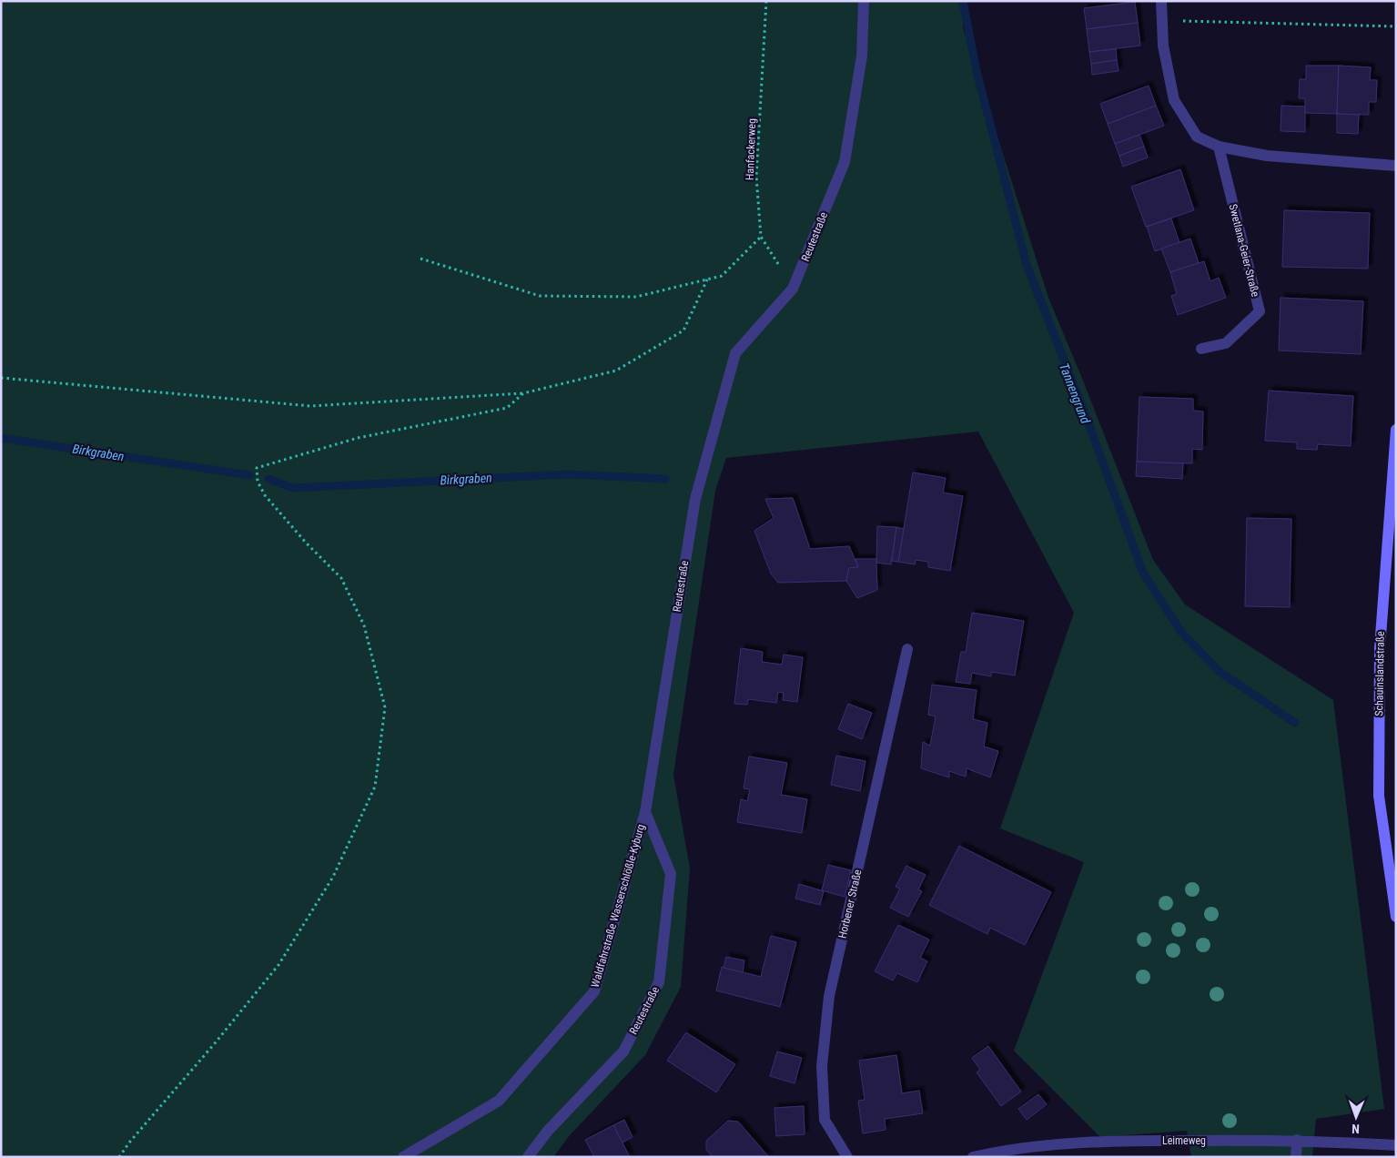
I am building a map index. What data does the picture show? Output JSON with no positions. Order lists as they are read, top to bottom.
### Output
{
  "streets": {
    "main road": ["Schauinslandstraße"],
    "street": [
      "Reutestraße",
      "Swetlana-Geier-Straße",
      "Horbener Straße",
      "Waldfahrstraße Wasserschlößle-Kyburg",
      "Leimeweg"
    ],
    "path": ["Hanfackerweg"]
  },
  "crossings": [
    ["Hanfackerweg", "Reutestraße"],
    ["Reutestraße", "Waldfahrstraße Wasserschlößle-Kyburg"]
  ],
  "water": ["Tannengrund", "Birkgraben"],
  "north": "bottom"
}
